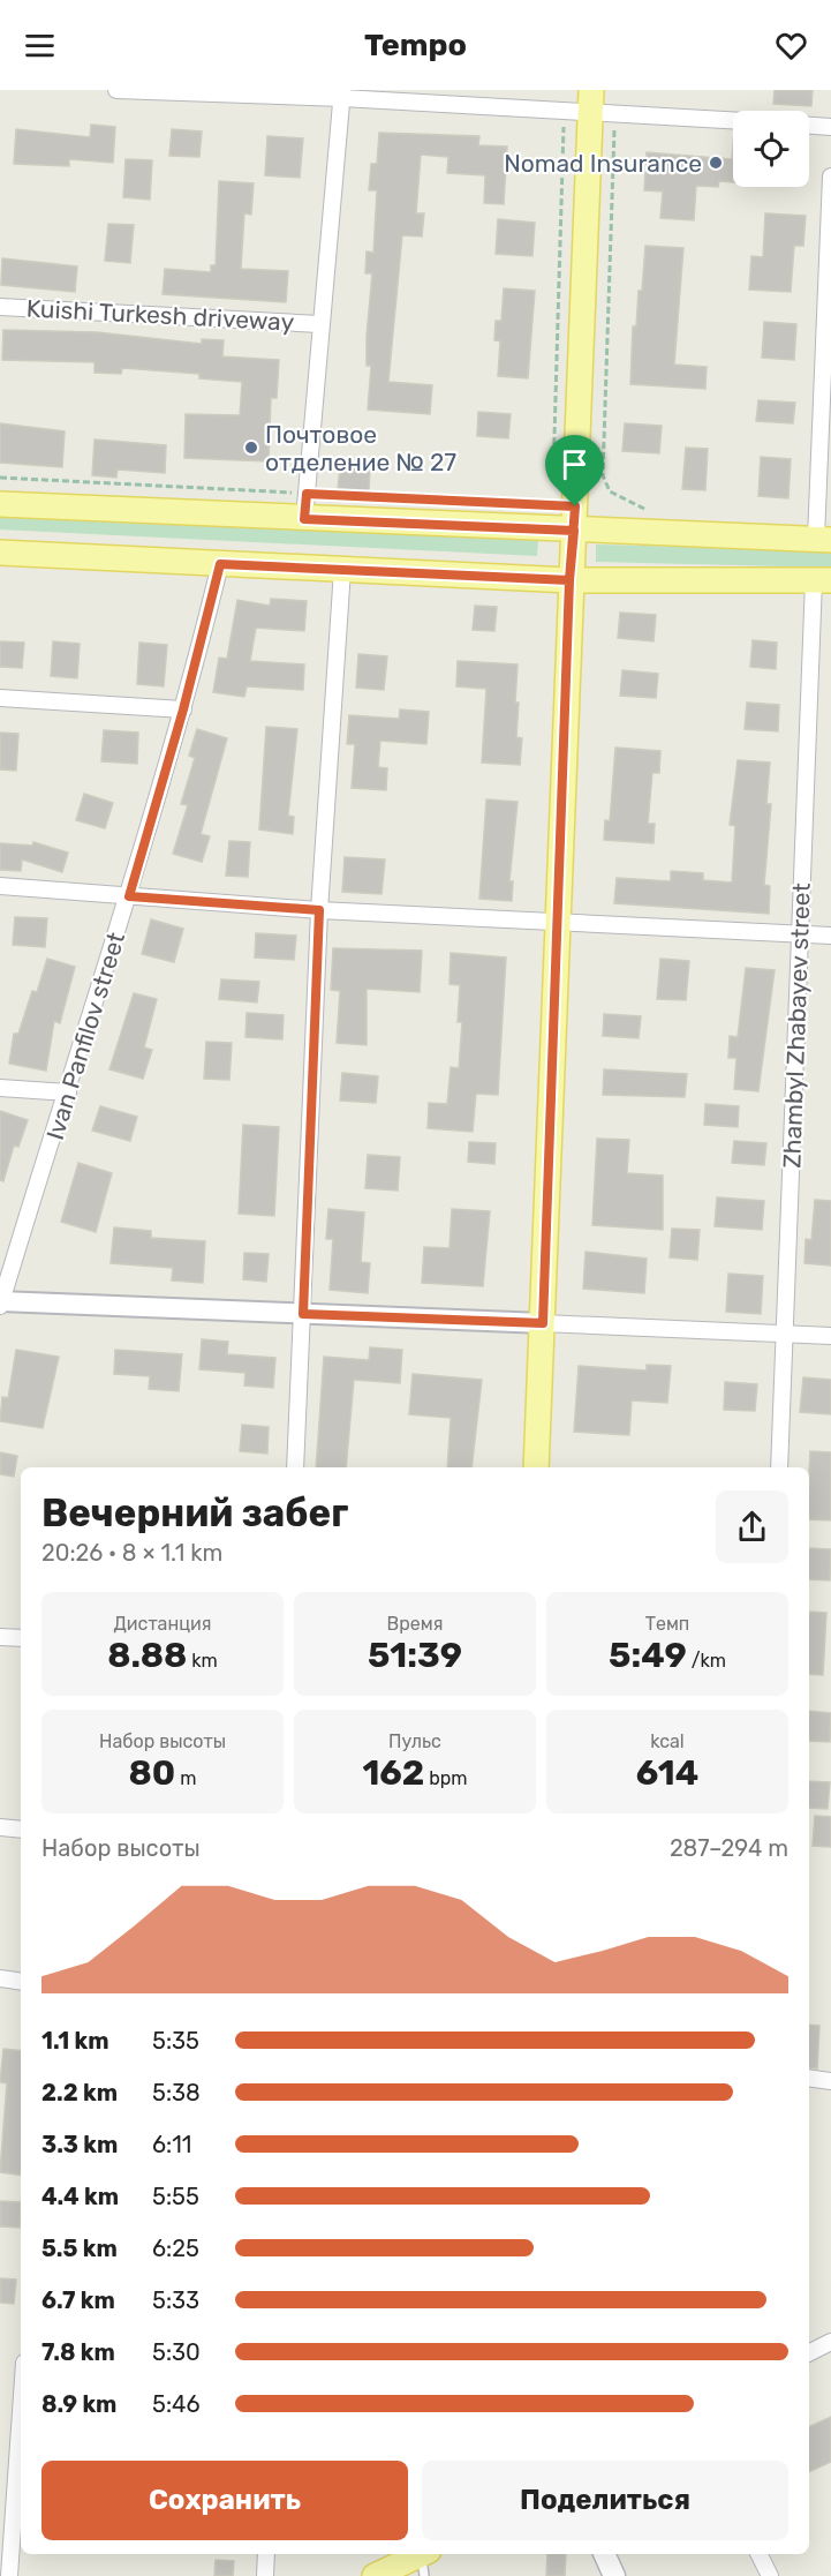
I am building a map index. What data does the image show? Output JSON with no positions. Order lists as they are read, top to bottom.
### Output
{
  "streets": {
    "street": ["Kuishi Turkesh driveway", "Zhambyl Zhabayev street", "Ivan Panfilov street"]
  },
  "places": ["Nomad Insurance", "Почтовое отделение № 27"],
  "page": {
    "header": "Tempo",
    "heading": ["Вечерний забег", "20:26 · 8 × 1.1 km"],
    "stats": [
      ["Дистанция", "8.88 km"],
      ["Время", "51:39"],
      ["Темп", "5:49 /km"],
      ["Набор высоты", "80 m"],
      ["Пульс", "162 bpm"],
      ["kcal", "614"]
    ],
    "chart": ["Набор высоты", "287–294 m"],
    "list": [
      {
        "name": "1.1 km",
        "note": "5:35"
      },
      {
        "name": "2.2 km",
        "note": "5:38"
      },
      {
        "name": "3.3 km",
        "note": "6:11"
      },
      {
        "name": "4.4 km",
        "note": "5:55"
      },
      {
        "name": "5.5 km",
        "note": "6:25"
      },
      {
        "name": "6.7 km",
        "note": "5:33"
      },
      {
        "name": "7.8 km",
        "note": "5:30"
      },
      {
        "name": "8.9 km",
        "note": "5:46"
      }
    ],
    "buttons": ["Сохранить", "Поделиться"]
  }
}
